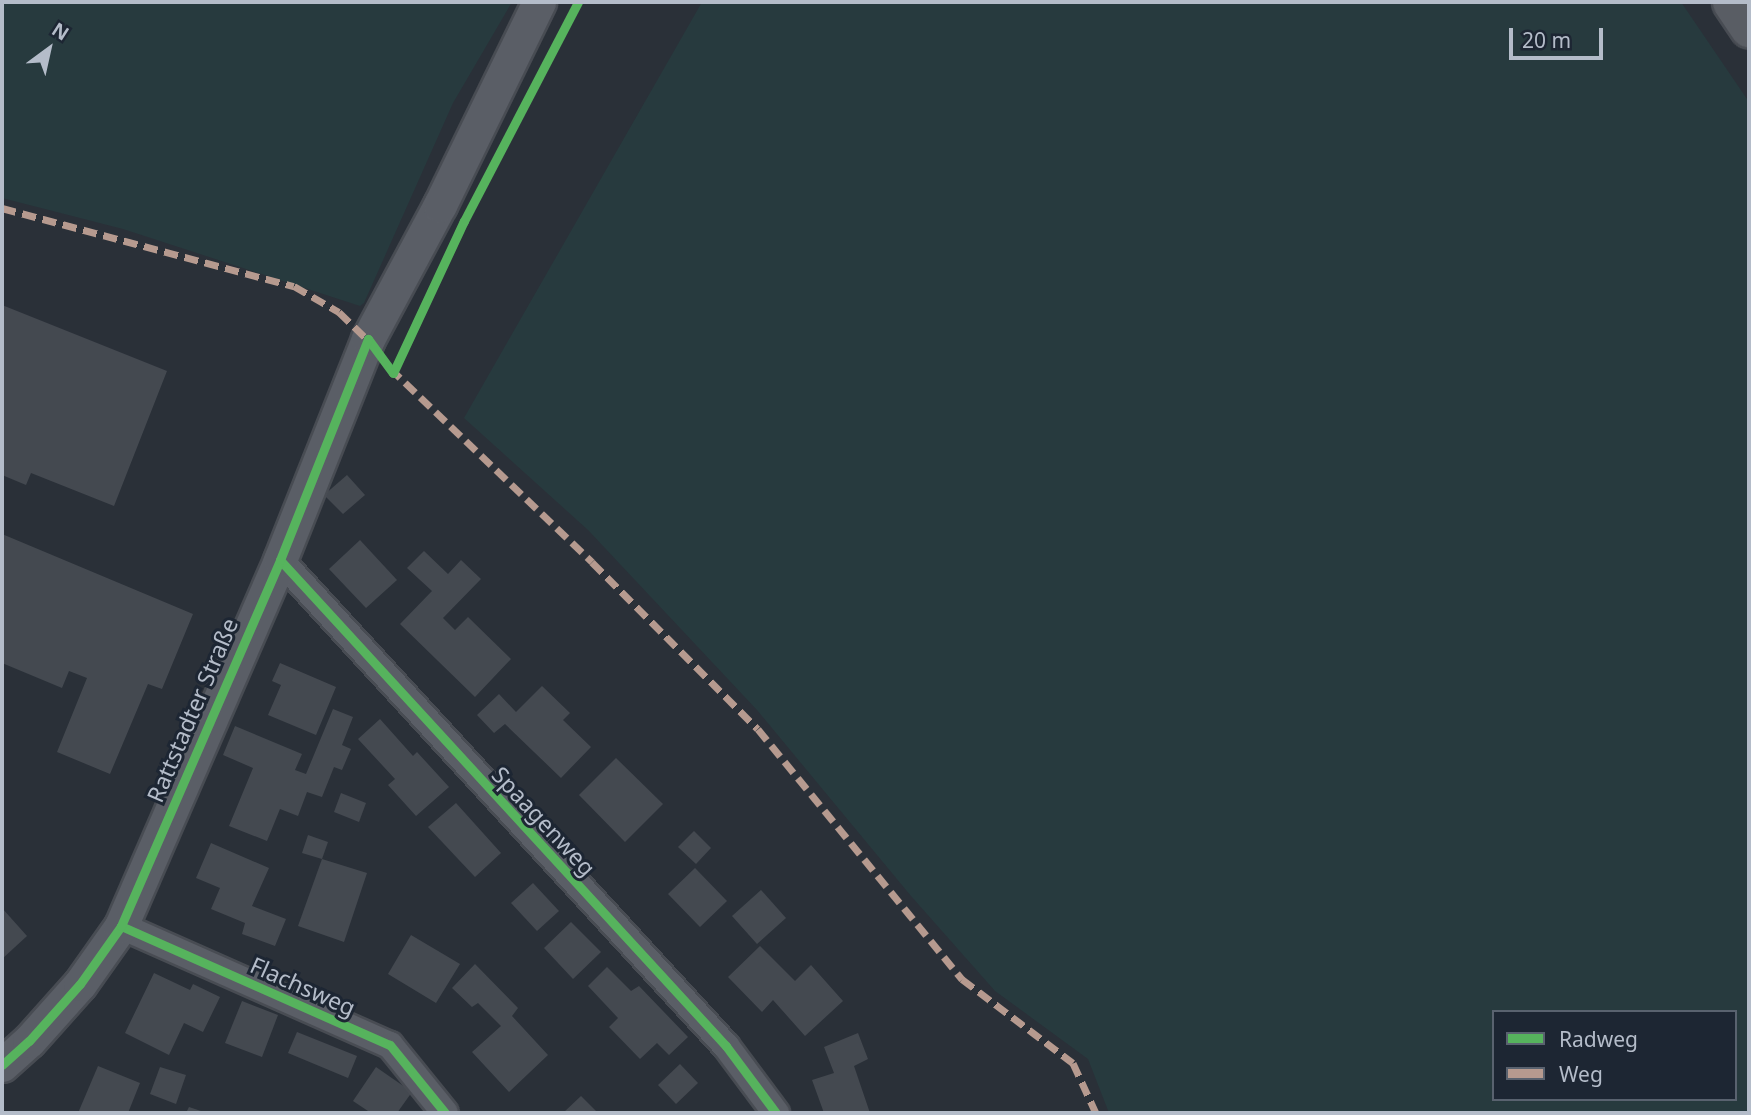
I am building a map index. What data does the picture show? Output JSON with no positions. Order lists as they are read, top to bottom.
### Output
{
  "streets": {
    "street": ["Rattstadter Straße", "Spaagenweg", "Flachsweg"]
  },
  "crossings": [
    ["Rattstadter Straße", "Spaagenweg"],
    ["Rattstadter Straße", "Flachsweg"]
  ],
  "legend": ["Radweg", "Weg"],
  "scale_bar": "20 m",
  "north": "top right"
}
